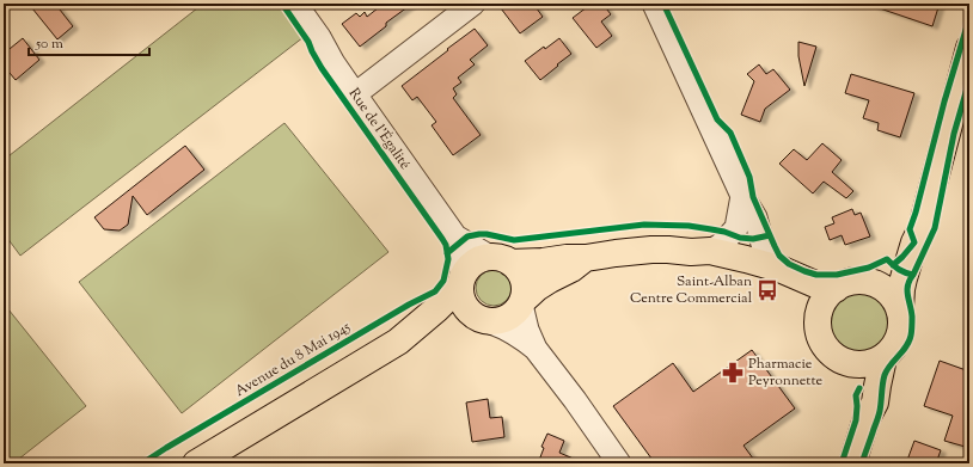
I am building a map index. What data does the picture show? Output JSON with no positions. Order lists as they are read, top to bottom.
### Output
{
  "streets": {
    "street": ["Rue de l'Égalité"],
    "cycle path": ["Avenue du 8 Mai 1945"]
  },
  "places": {
    "bus stop": ["Saint-Alban Centre Commercial"],
    "pharmacy": ["Pharmacie Peyronnette"]
  },
  "scale_bar": "50 m"
}
